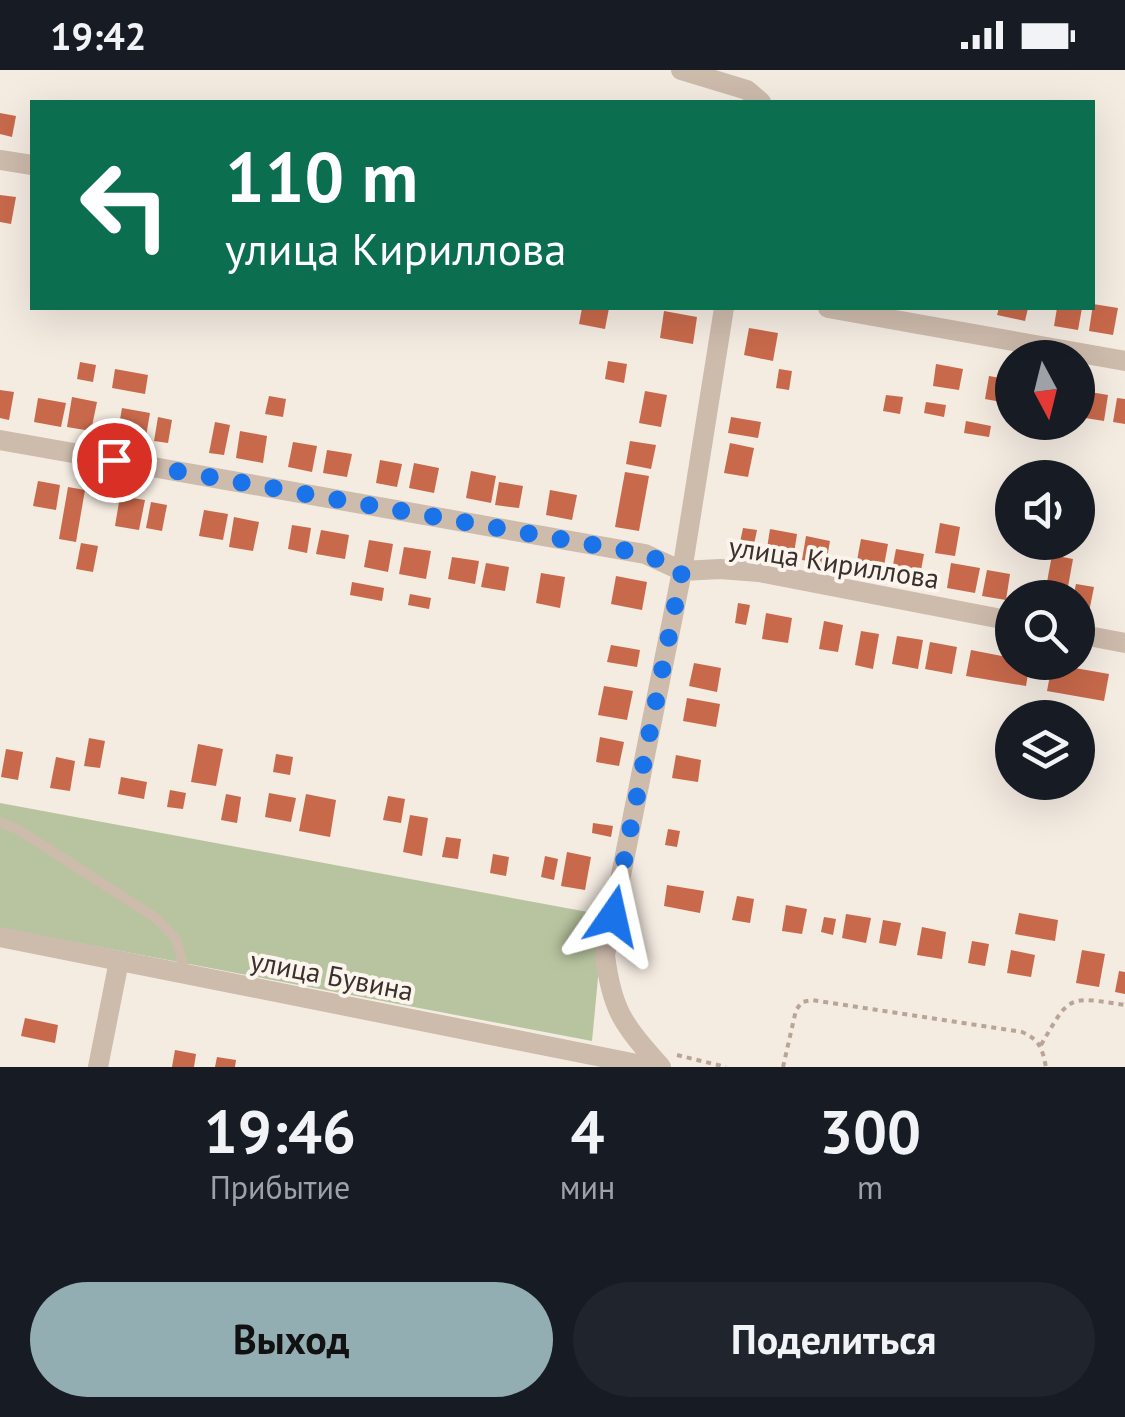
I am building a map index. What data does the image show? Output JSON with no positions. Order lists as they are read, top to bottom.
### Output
{
  "streets": {
    "street": ["улица Кириллова", "улица Бувина"]
  },
  "north": "bottom",
  "page": {
    "status": "19:42",
    "turn": ["110 m", "улица Кириллова"],
    "eta": [
      "19:46",
      "Прибытие",
      "4",
      "мин",
      "300",
      "m"
    ],
    "buttons": ["Выход", "Поделиться"]
  }
}
